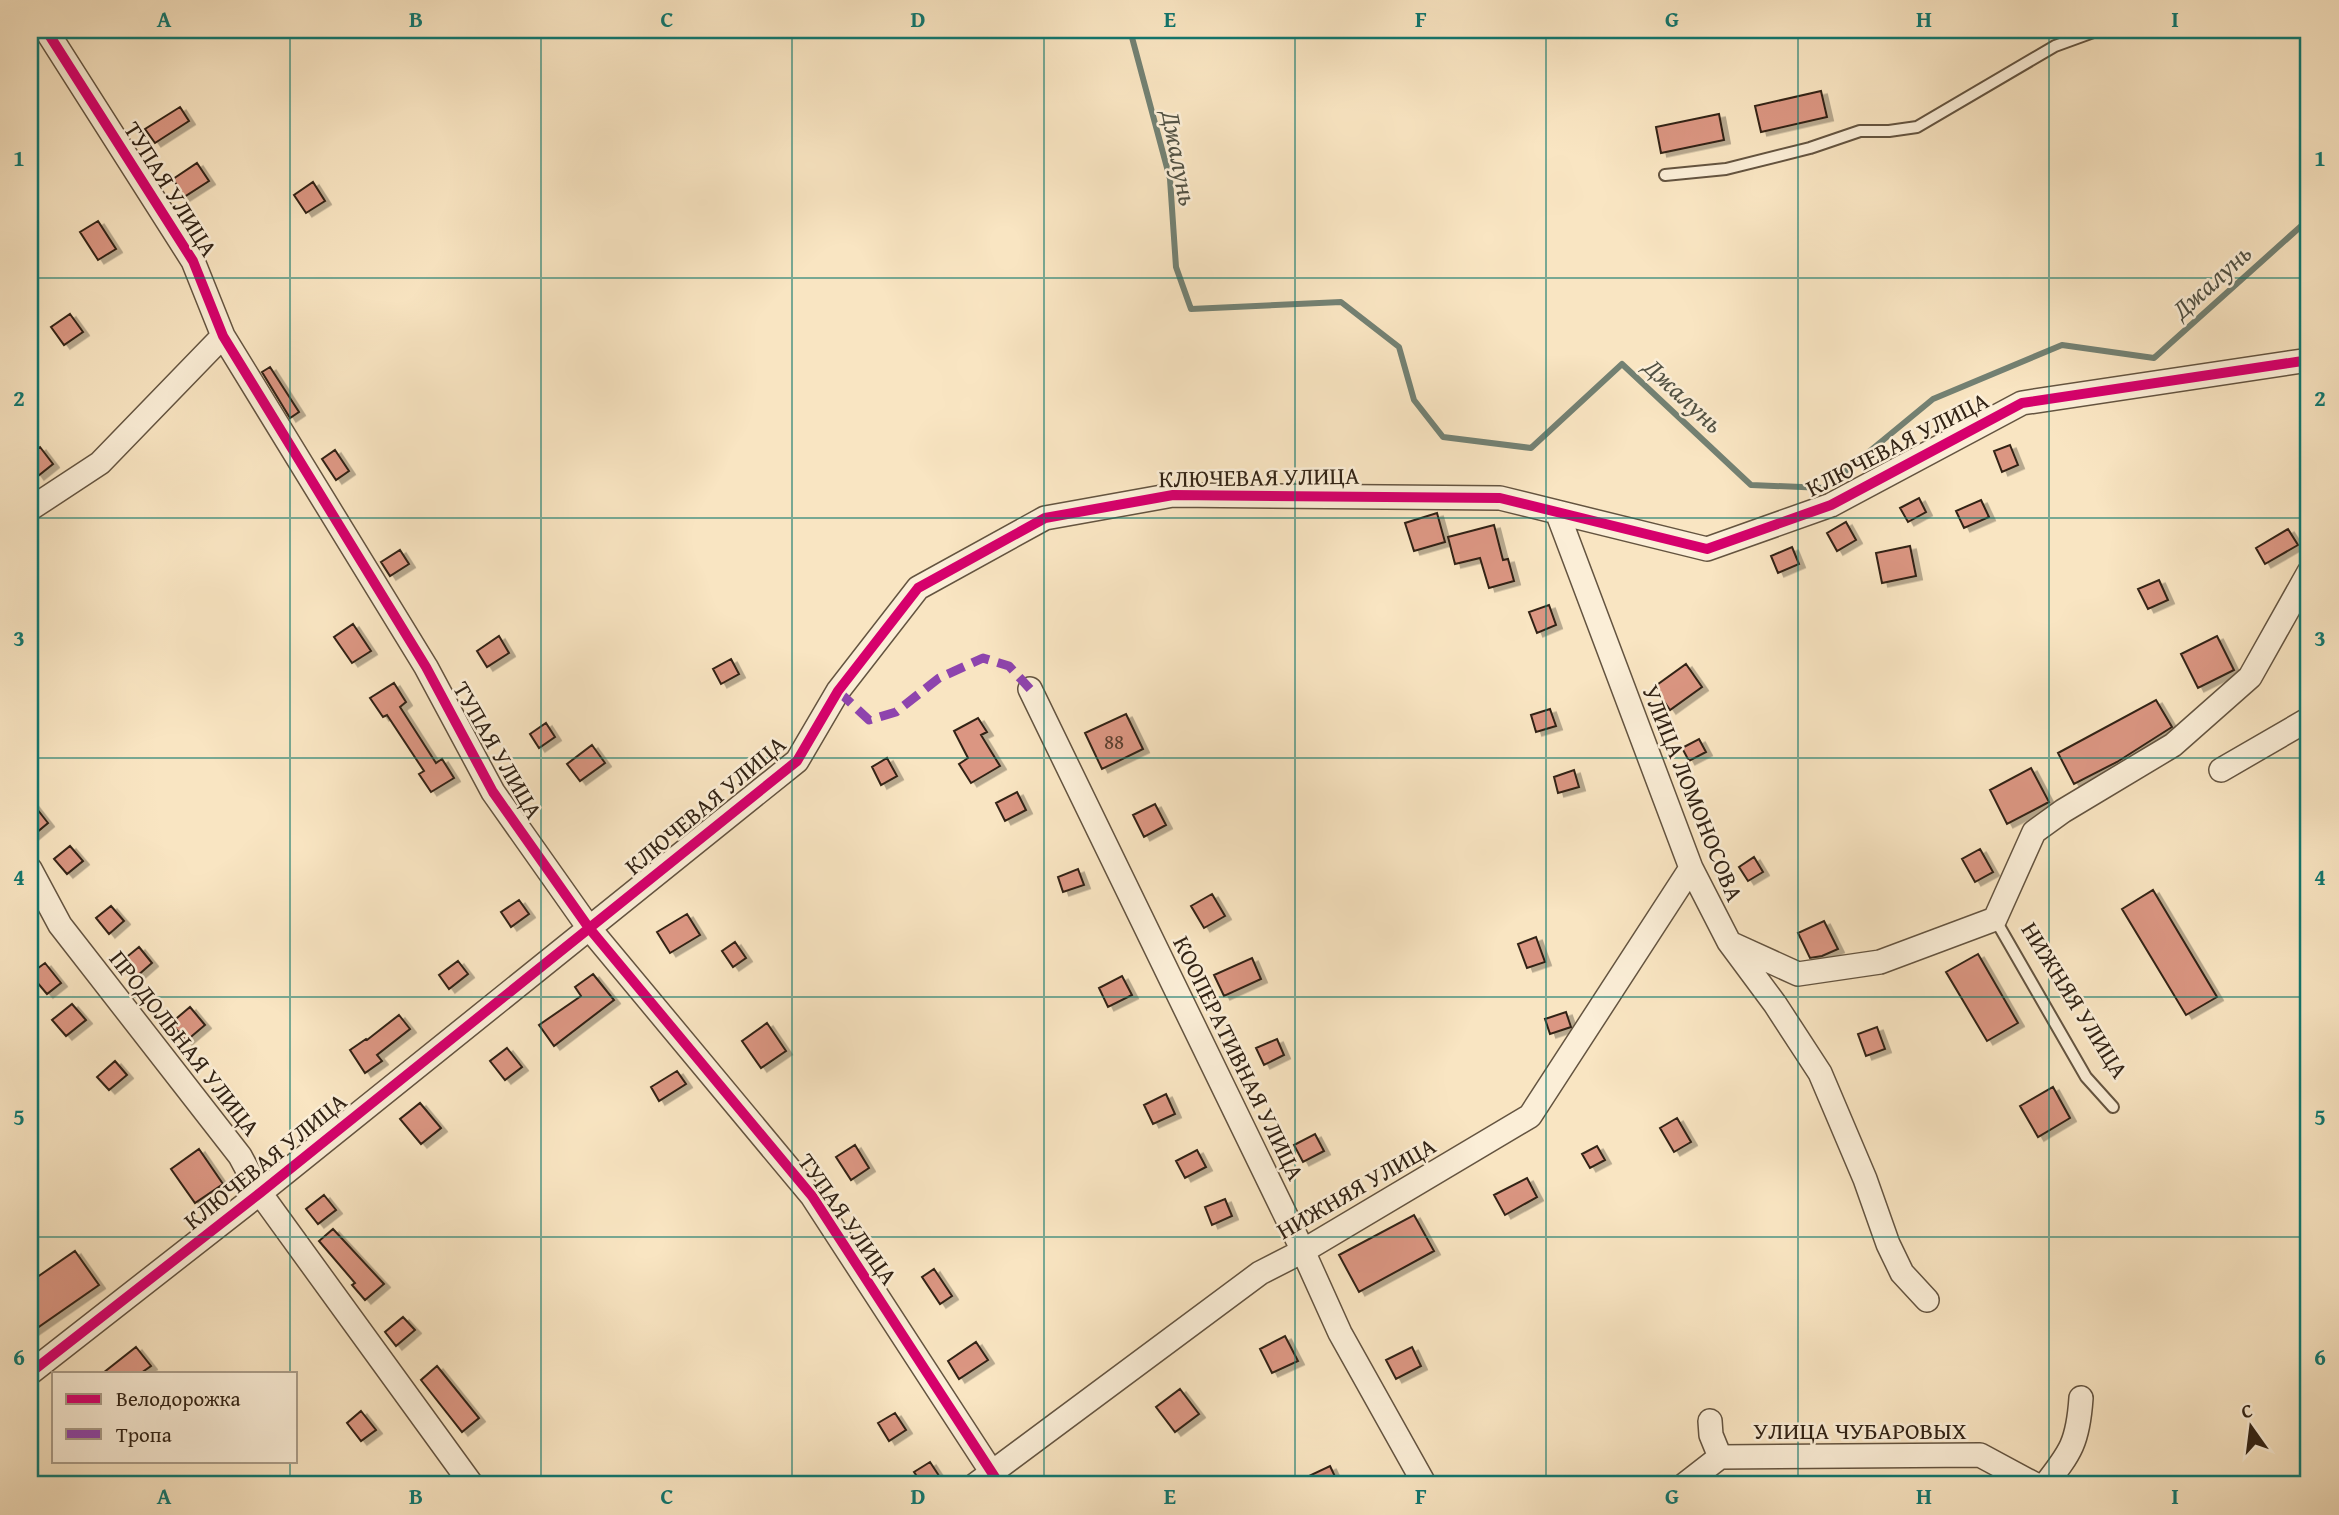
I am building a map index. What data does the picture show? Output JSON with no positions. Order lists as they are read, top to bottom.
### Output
{
  "streets": {
    "street": [
      "ТУПАЯ УЛИЦА",
      "КЛЮЧЕВАЯ УЛИЦА",
      "УЛИЦА ЛОМОНОСОВА",
      "НИЖНЯЯ УЛИЦА",
      "ПРОДОЛЬНАЯ УЛИЦА",
      "КООПЕРАТИВНАЯ УЛИЦА",
      "УЛИЦА ЧУБАРОВЫХ"
    ]
  },
  "crossings": [
    ["ТУПАЯ УЛИЦА", "КЛЮЧЕВАЯ УЛИЦА"],
    ["ТУПАЯ УЛИЦА", "НИЖНЯЯ УЛИЦА"],
    ["КЛЮЧЕВАЯ УЛИЦА", "УЛИЦА ЛОМОНОСОВА"],
    ["КЛЮЧЕВАЯ УЛИЦА", "ПРОДОЛЬНАЯ УЛИЦА"],
    ["УЛИЦА ЛОМОНОСОВА", "НИЖНЯЯ УЛИЦА"],
    ["НИЖНЯЯ УЛИЦА", "КООПЕРАТИВНАЯ УЛИЦА"]
  ],
  "water": ["Джалунь"],
  "house_numbers": ["88"],
  "legend": ["Велодорожка", "Тропа"],
  "north": "top",
  "grid": {
    "columns": [
      "A",
      "B",
      "C",
      "D",
      "E",
      "F",
      "G",
      "H",
      "I"
    ],
    "rows": [
      "1",
      "2",
      "3",
      "4",
      "5",
      "6"
    ]
  }
}
